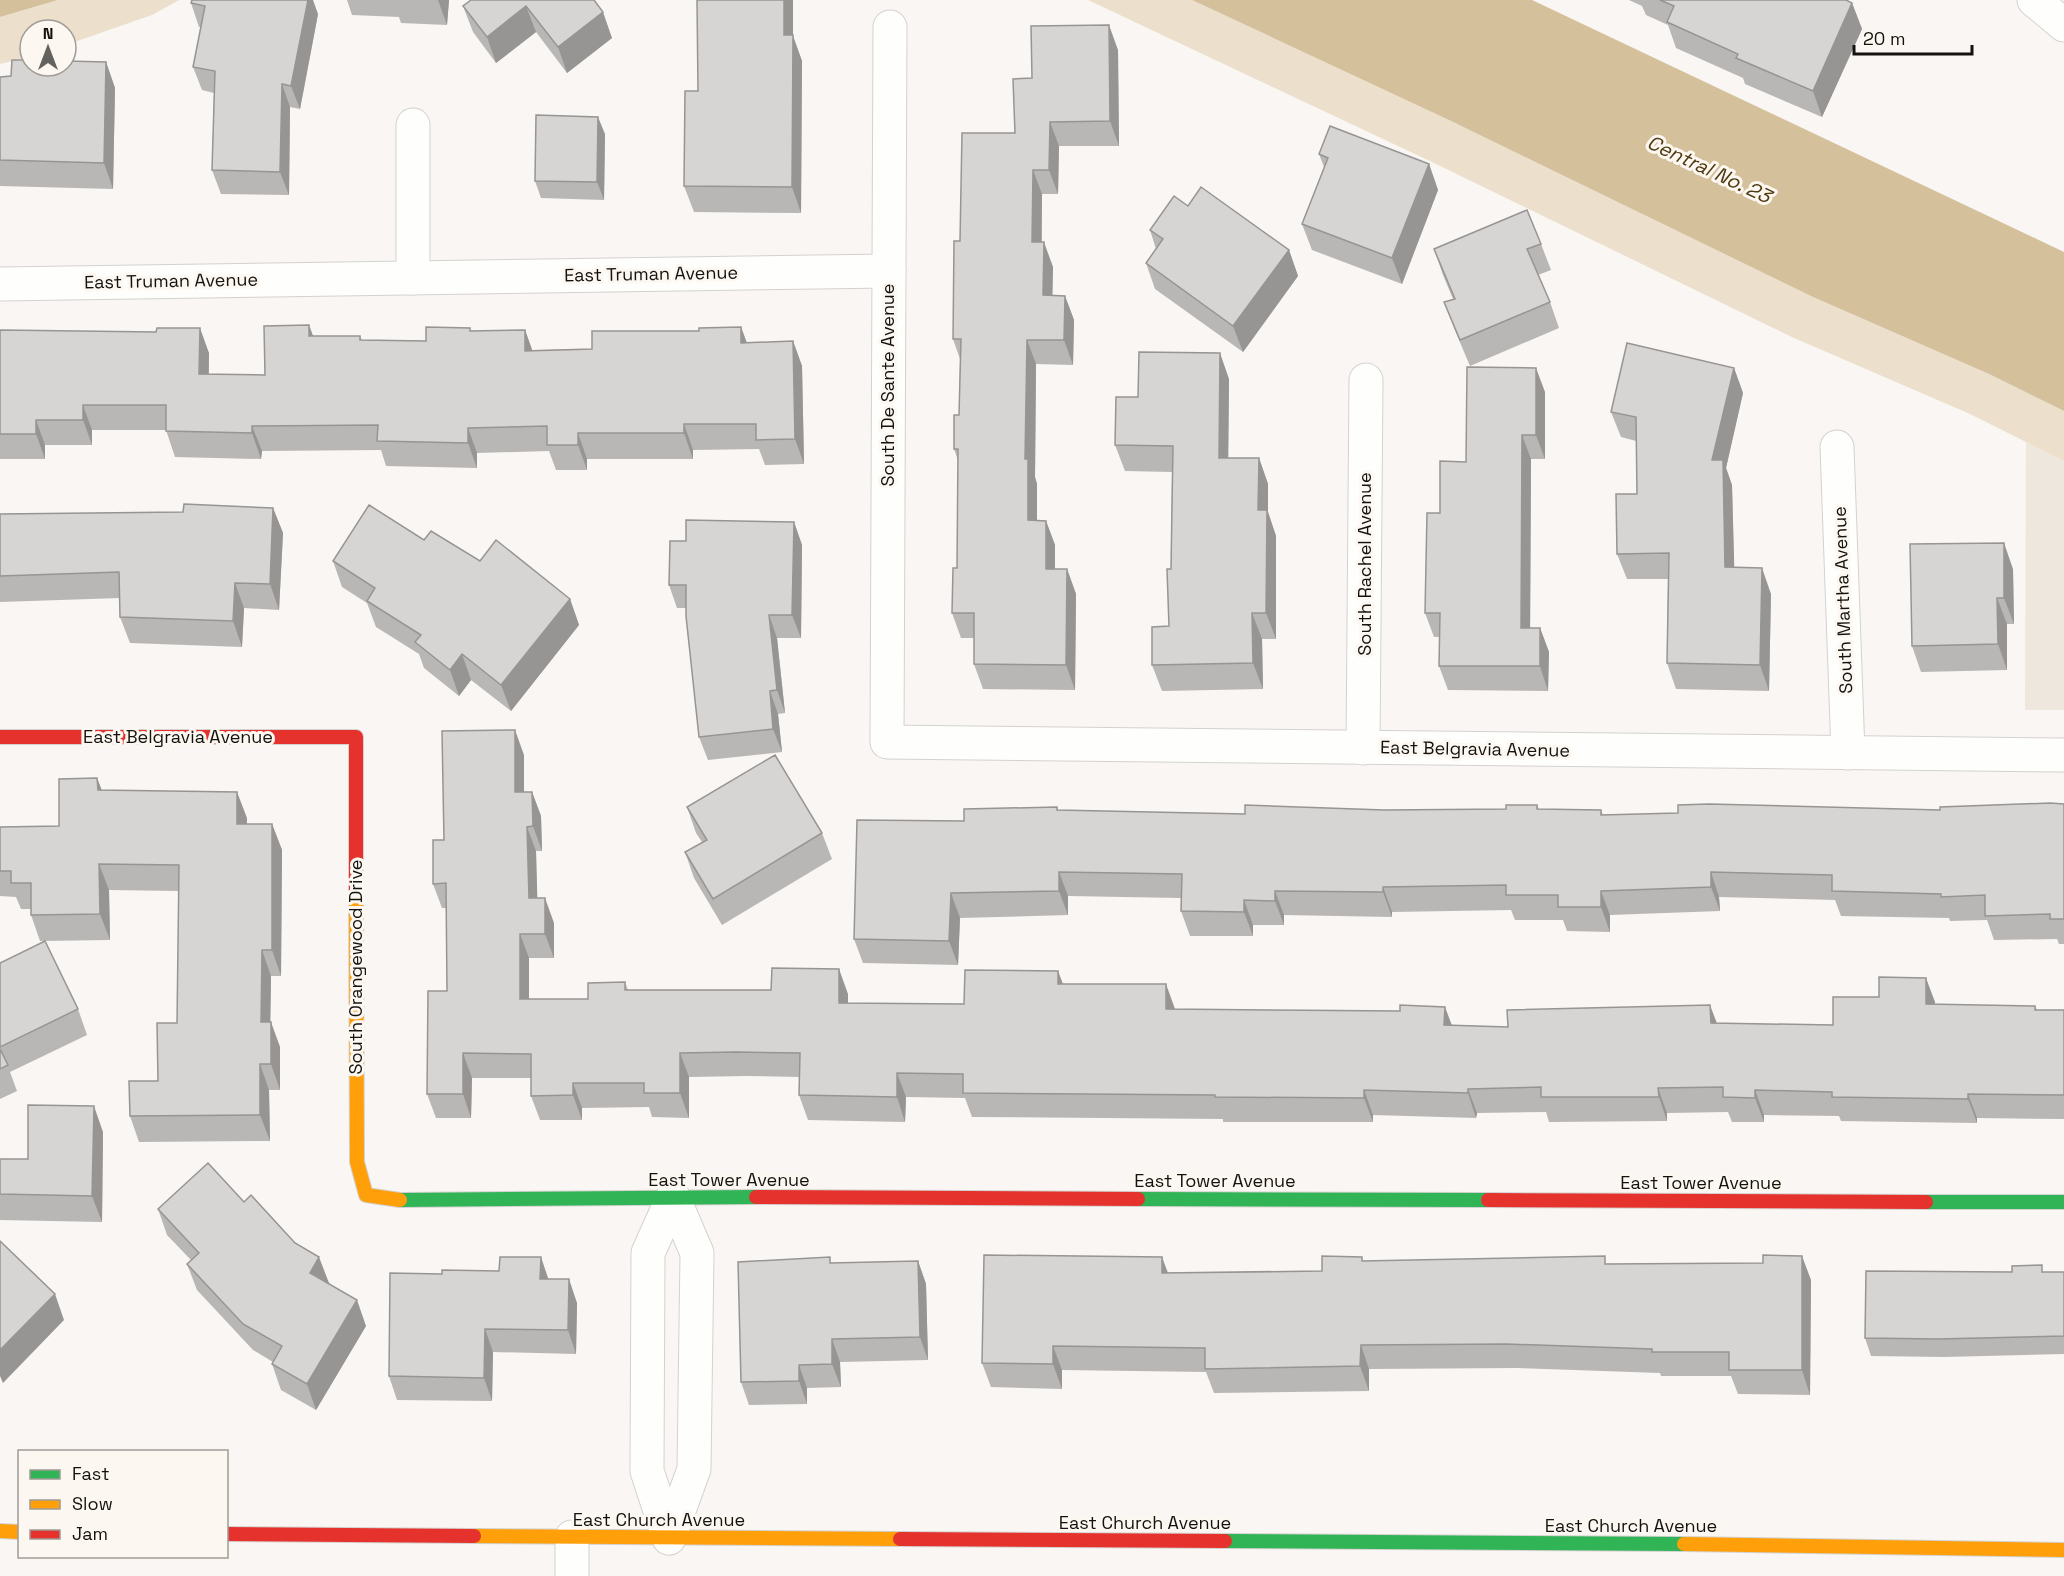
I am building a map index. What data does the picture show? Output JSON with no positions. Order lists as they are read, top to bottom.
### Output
{
  "streets": {
    "street": [
      "East Truman Avenue",
      "South De Sante Avenue",
      "South Rachel Avenue",
      "South Martha Avenue",
      "East Belgravia Avenue",
      "South Orangewood Drive",
      "East Tower Avenue",
      "East Church Avenue"
    ]
  },
  "crossings": [
    ["East Truman Avenue", "South De Sante Avenue"],
    ["South De Sante Avenue", "East Belgravia Avenue"],
    ["South Rachel Avenue", "East Belgravia Avenue"],
    ["South Martha Avenue", "East Belgravia Avenue"],
    ["East Belgravia Avenue", "South Orangewood Drive"],
    ["South Orangewood Drive", "East Tower Avenue"]
  ],
  "water": ["Central No. 23"],
  "legend": ["Fast", "Slow", "Jam"],
  "scale_bar": "20 m",
  "north": "top"
}
